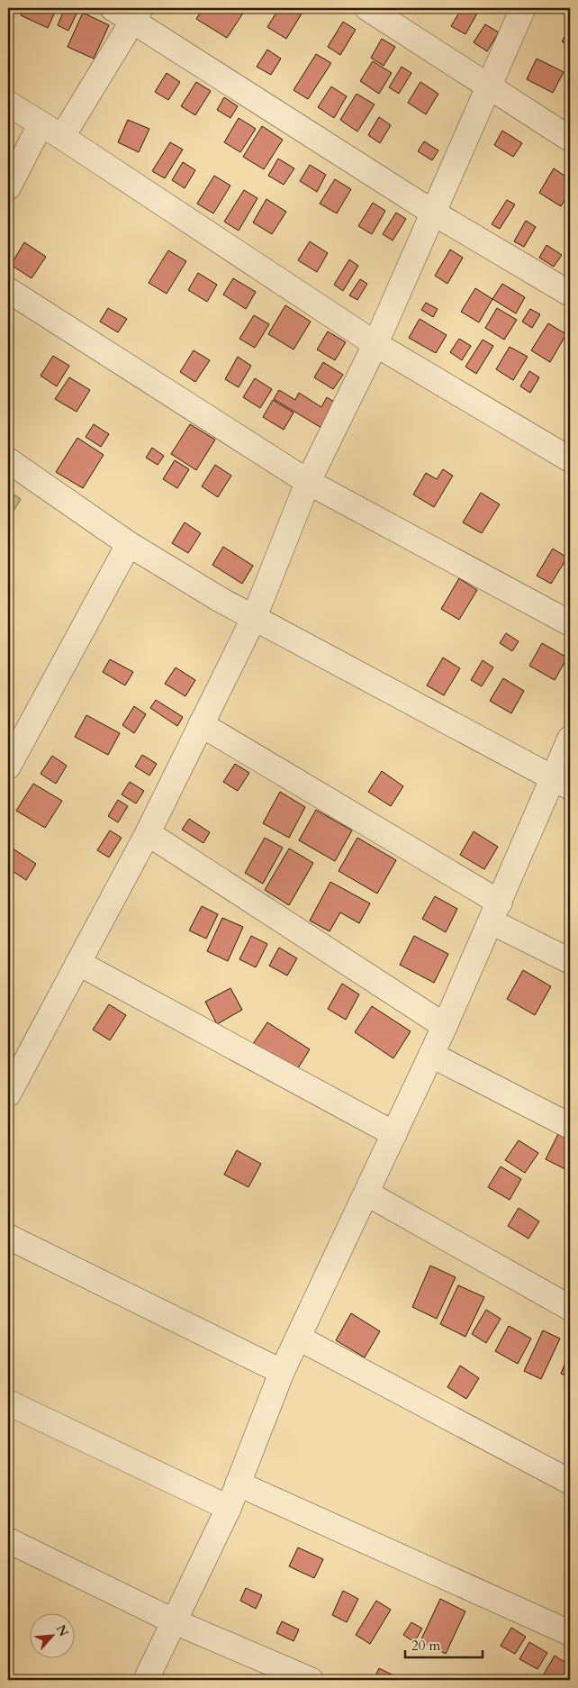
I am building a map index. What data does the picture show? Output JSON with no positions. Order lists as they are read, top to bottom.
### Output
{
  "scale_bar": "20 m",
  "north": "top right"
}
